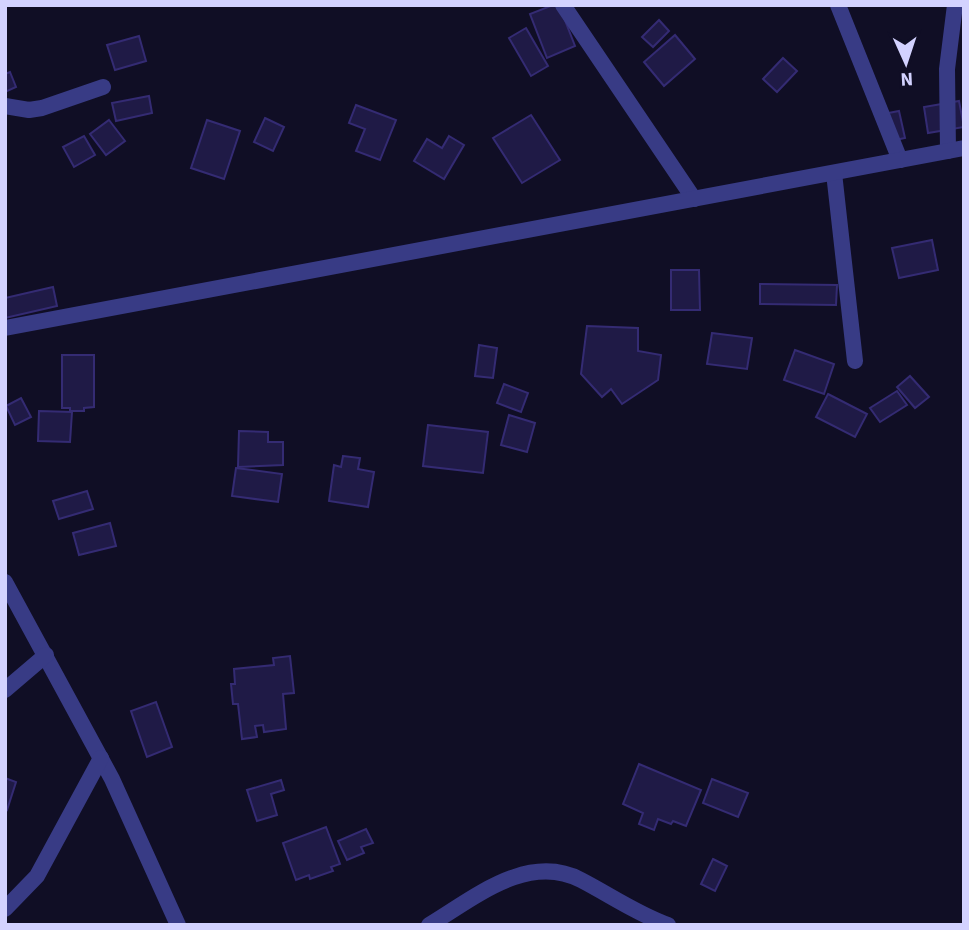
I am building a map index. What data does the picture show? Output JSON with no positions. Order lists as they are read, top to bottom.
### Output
{
  "north": "bottom"
}
